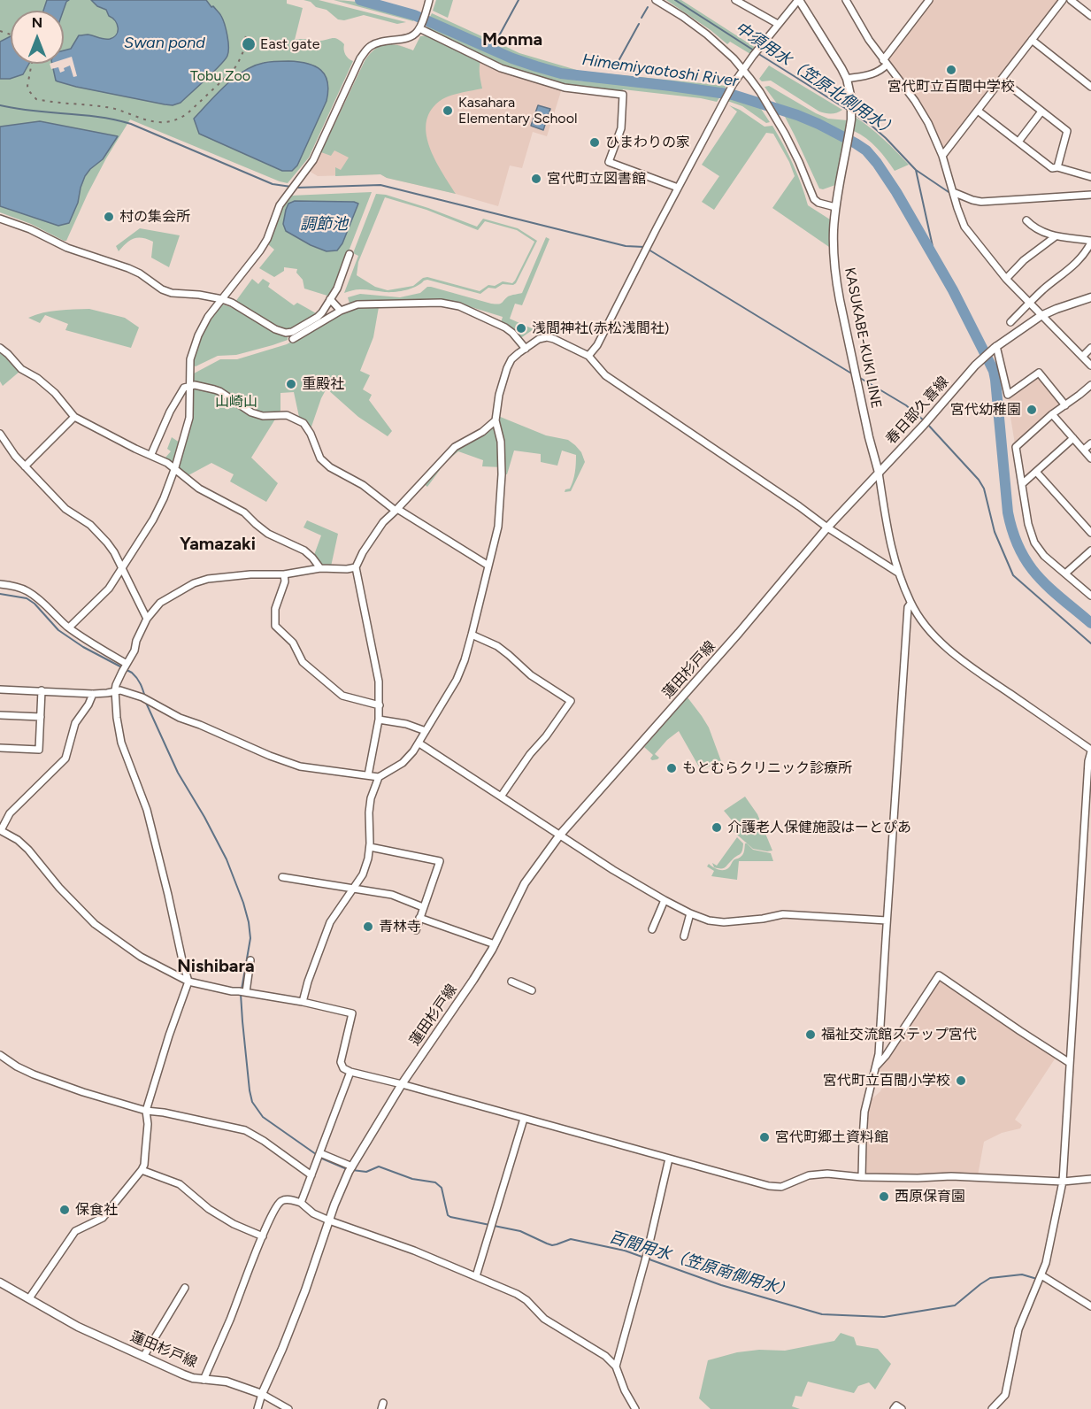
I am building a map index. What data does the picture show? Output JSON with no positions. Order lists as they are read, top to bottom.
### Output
{
  "streets": {
    "main road": ["KASUKABE-KUKI LINE", "春日部久喜線", "蓮田杉戸線"]
  },
  "crossings": [
    ["KASUKABE-KUKI LINE", "春日部久喜線"],
    ["KASUKABE-KUKI LINE", "蓮田杉戸線"],
    ["春日部久喜線", "蓮田杉戸線"]
  ],
  "districts": ["Monma", "Yamazaki", "Nishibara"],
  "water": [
    "Swan pond",
    "Himemiyaotoshi River",
    "中須用水（笠原北側用水）",
    "調節池",
    "百間用水（笠原南側用水）"
  ],
  "parks": ["Tobu Zoo", "山崎山"],
  "places": [
    "East gate",
    "宮代町立百間中学校",
    "Kasahara Elementary School",
    "ひまわりの家",
    "宮代町立図書館",
    "村の集会所",
    "浅間神社(赤松浅間社)",
    "重殿社",
    "宮代幼稚園",
    "もとむらクリニック診療所",
    "介護老人保健施設はーとぴあ",
    "青林寺",
    "福祉交流館ステップ宮代",
    "宮代町立百間小学校",
    "宮代町郷土資料館",
    "西原保育園",
    "保食社"
  ],
  "north": "top"
}
